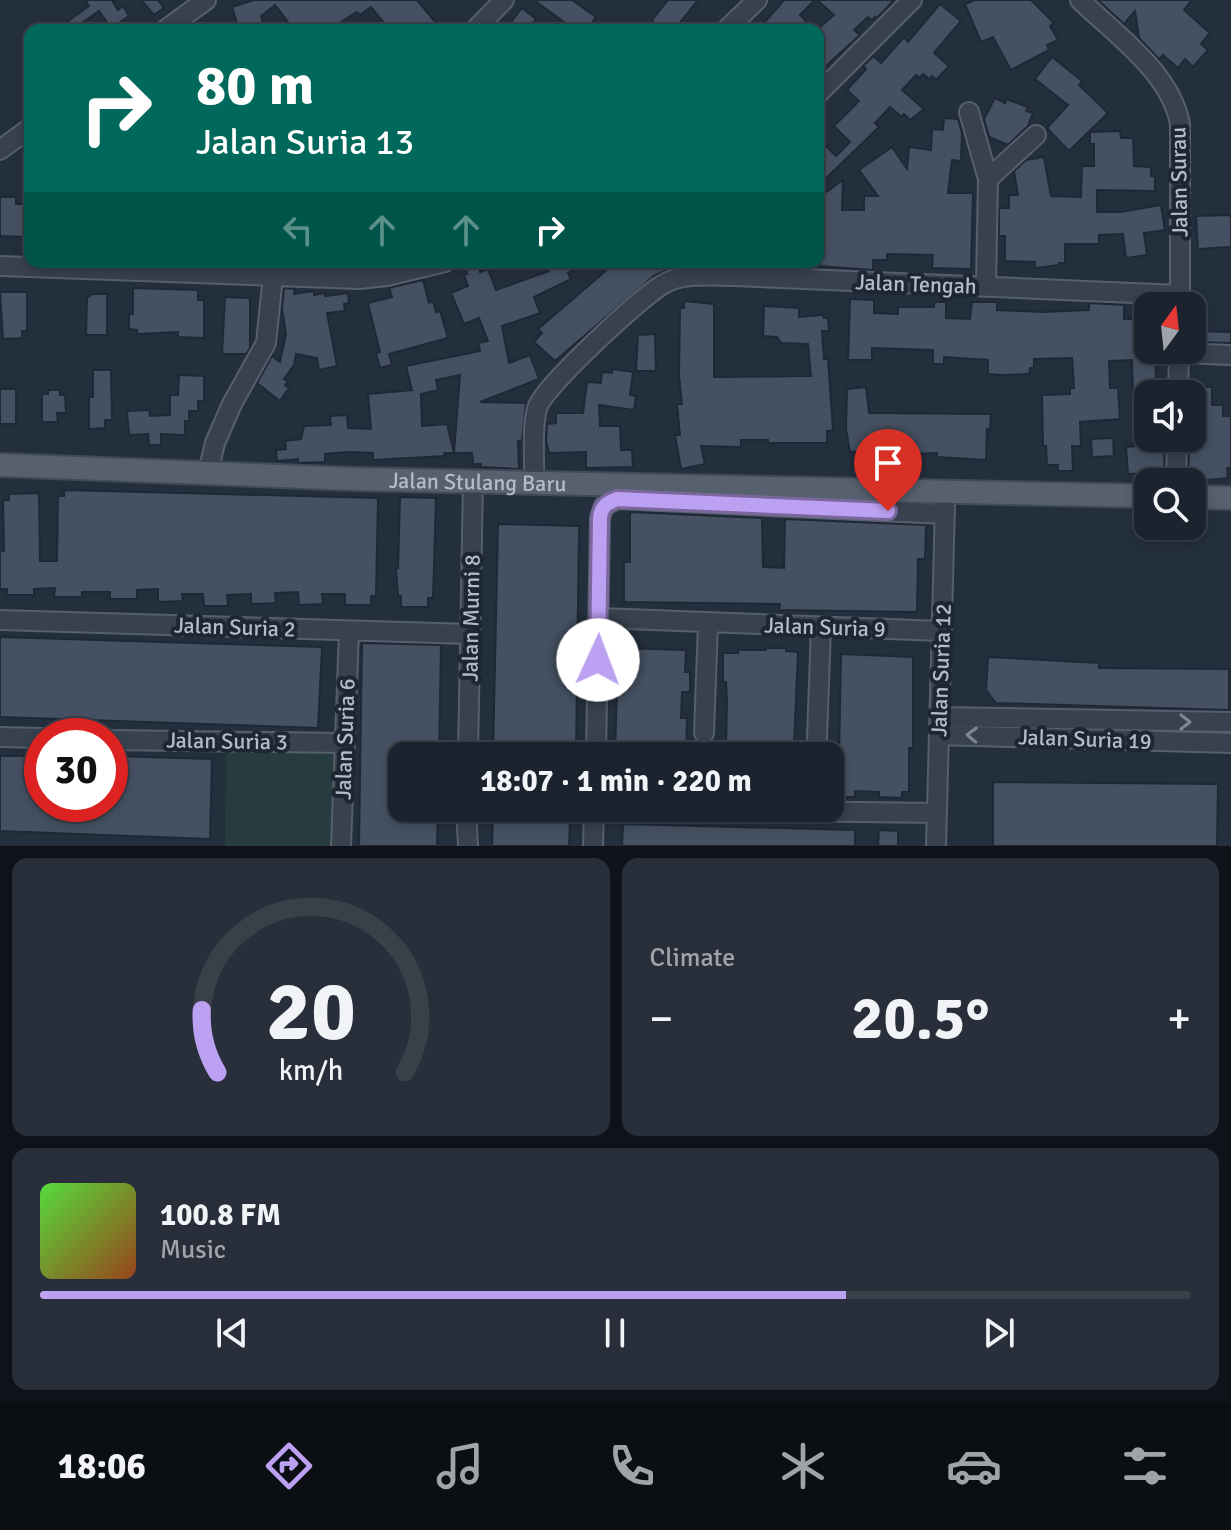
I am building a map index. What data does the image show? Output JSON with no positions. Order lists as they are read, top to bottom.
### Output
{
  "streets": {
    "main road": ["Jalan Stulang Baru"],
    "street": [
      "Jalan Surau",
      "Jalan Tengah",
      "Jalan Murni 8",
      "Jalan Suria 2",
      "Jalan Suria 9",
      "Jalan Suria 12",
      "Jalan Suria 6",
      "Jalan Suria 19",
      "Jalan Suria 3"
    ]
  },
  "crossings": [
    ["Jalan Tengah", "Jalan Stulang Baru"],
    ["Jalan Stulang Baru", "Jalan Murni 8"],
    ["Jalan Stulang Baru", "Jalan Suria 12"],
    ["Jalan Murni 8", "Jalan Suria 2"],
    ["Jalan Suria 2", "Jalan Suria 6"],
    ["Jalan Suria 9", "Jalan Suria 12"],
    ["Jalan Suria 12", "Jalan Suria 19"],
    ["Jalan Suria 6", "Jalan Suria 3"]
  ],
  "north": "top",
  "page": {
    "turn": ["80 m", "Jalan Suria 13"],
    "limit": "30",
    "trip": "18:07 · 1 min · 220 m",
    "tile": "Climate",
    "heat": ["−", "20.5°", "+"],
    "song": ["100.8 FM", "Music"],
    "tabs": "18:06",
    "gauge": ["20", "km/h"]
  }
}
